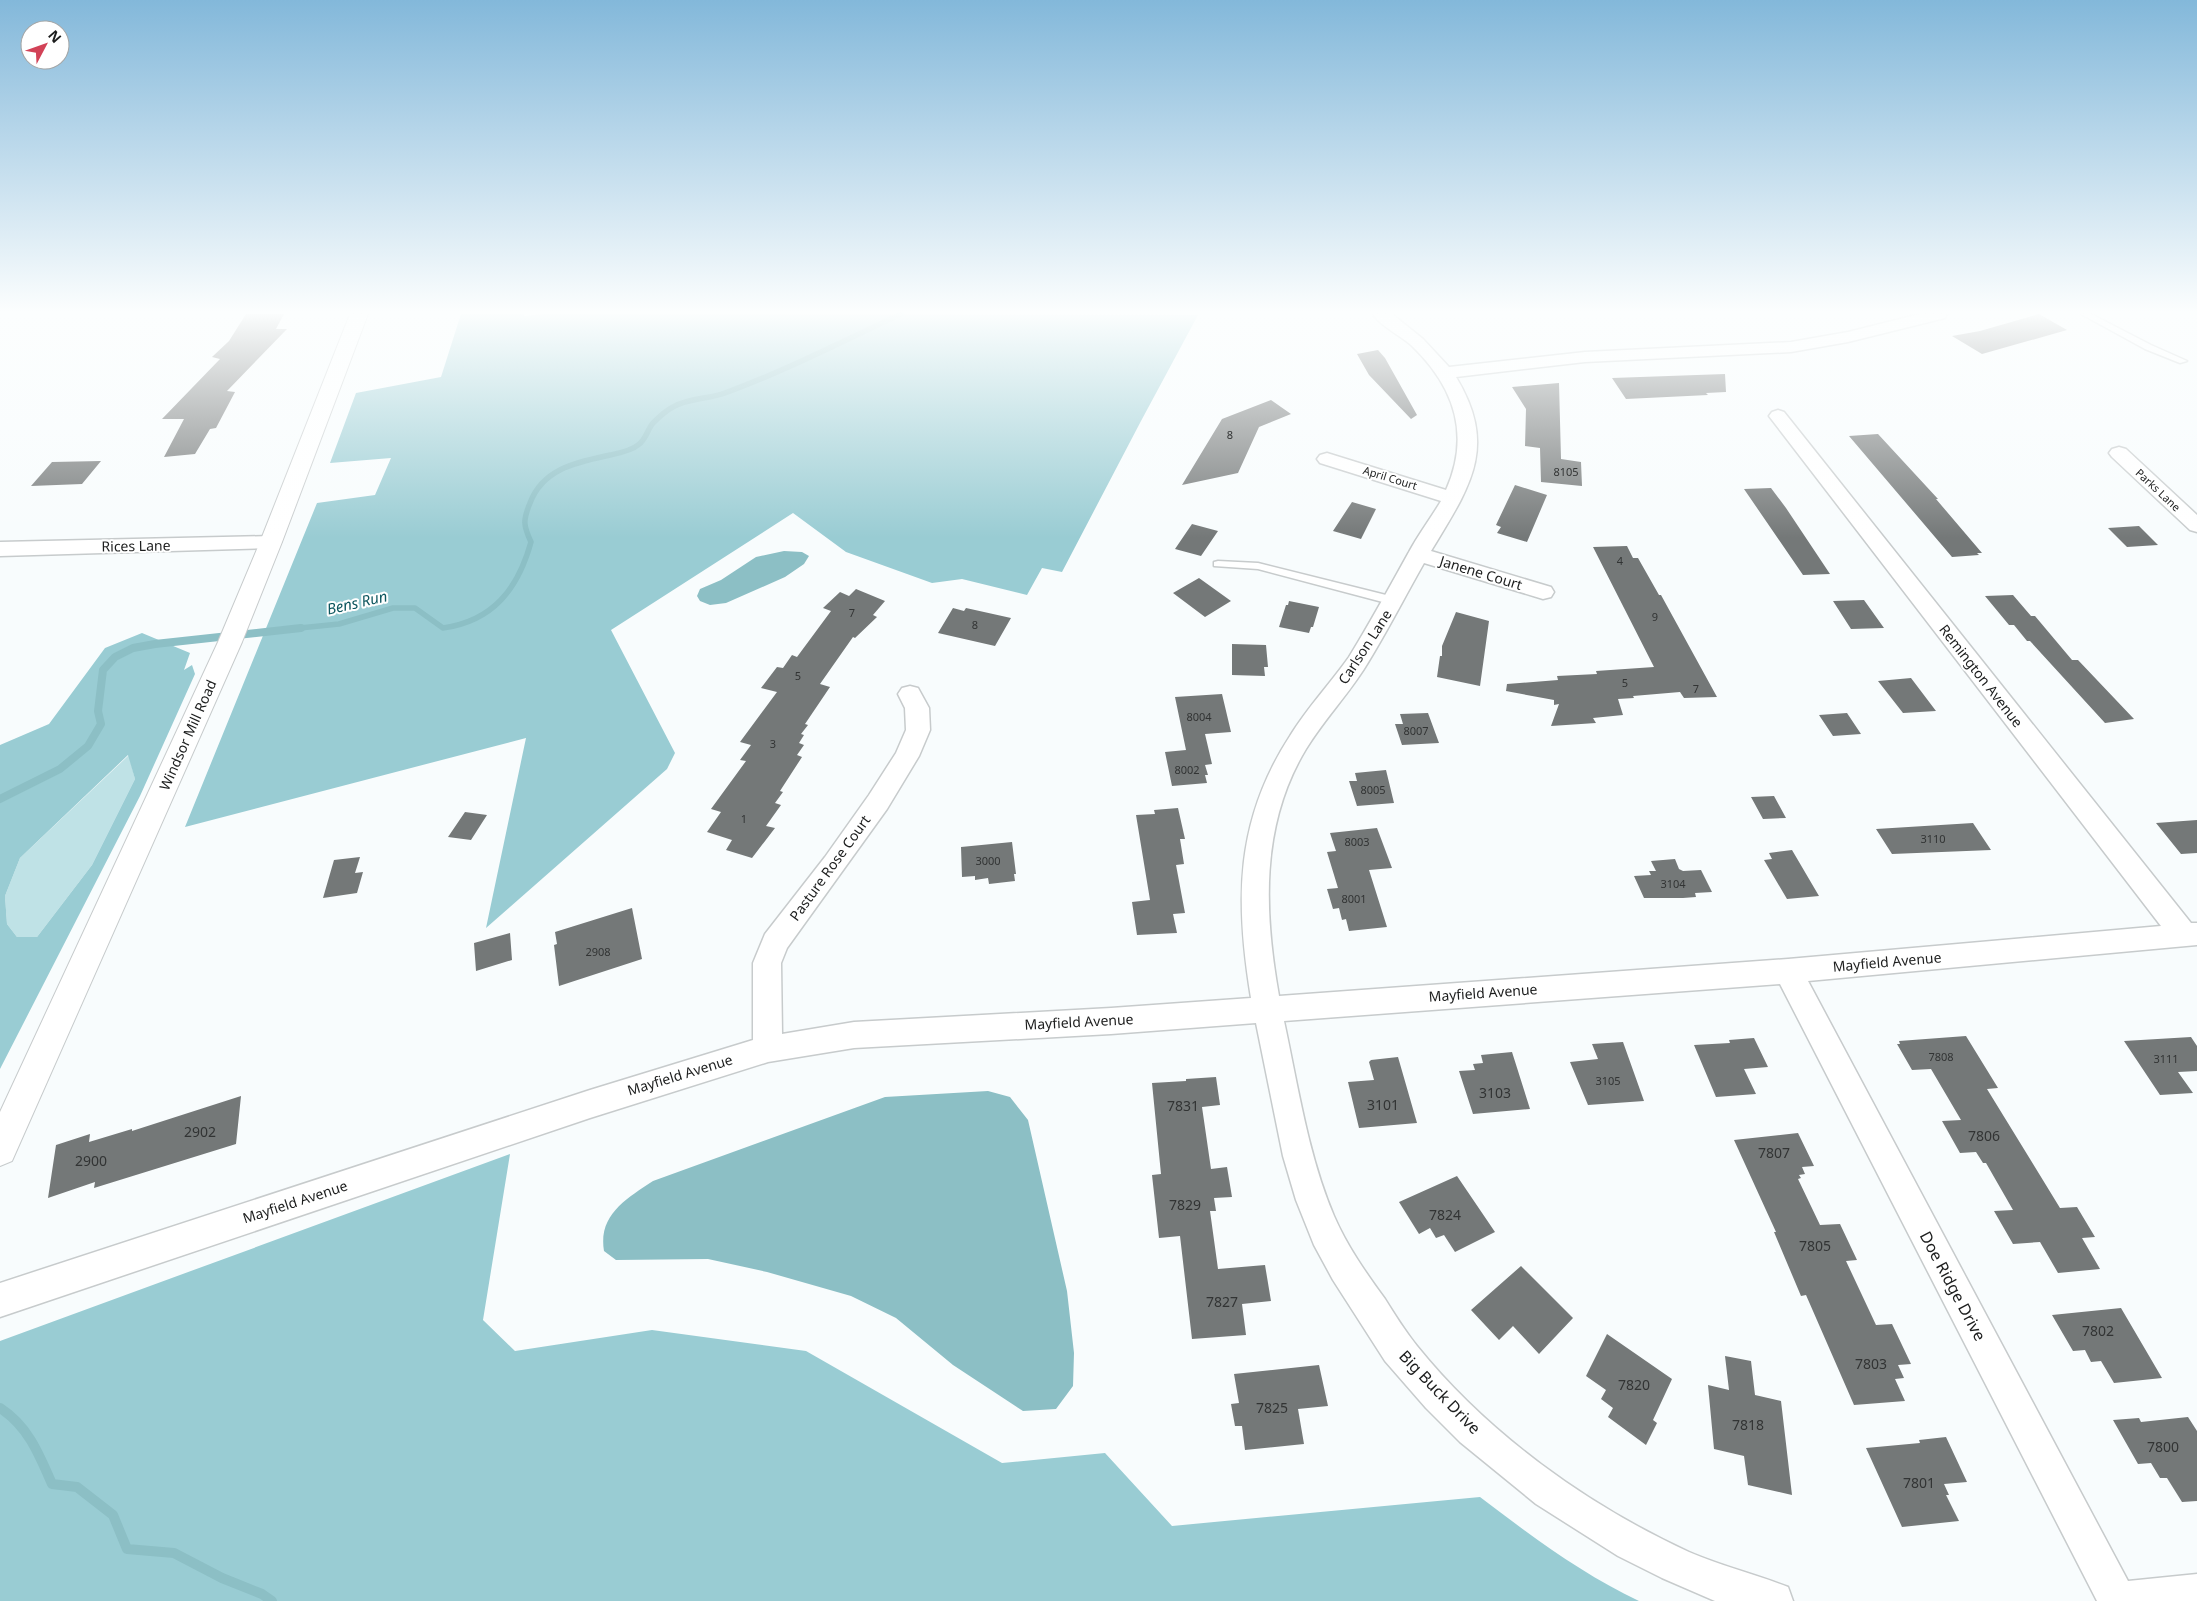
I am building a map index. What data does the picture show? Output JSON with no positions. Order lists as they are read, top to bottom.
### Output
{
  "streets": {
    "main road": ["Windsor Mill Road"],
    "street": [
      "April Court",
      "Parks Lane",
      "Rices Lane",
      "Janene Court",
      "Carlson Lane",
      "Remington Avenue",
      "Pasture Rose Court",
      "Mayfield Avenue",
      "Doe Ridge Drive",
      "Big Buck Drive"
    ]
  },
  "crossings": [
    ["April Court", "Carlson Lane"],
    ["Rices Lane", "Windsor Mill Road"],
    ["Janene Court", "Carlson Lane"],
    ["Carlson Lane", "Mayfield Avenue"],
    ["Carlson Lane", "Big Buck Drive"],
    ["Remington Avenue", "Mayfield Avenue"],
    ["Pasture Rose Court", "Mayfield Avenue"],
    ["Mayfield Avenue", "Doe Ridge Drive"],
    ["Mayfield Avenue", "Big Buck Drive"]
  ],
  "water": ["Bens Run"],
  "house_numbers": [
    "8",
    "8105",
    "4",
    "7",
    "9",
    "8",
    "5",
    "5",
    "7",
    "8004",
    "8007",
    "3",
    "8002",
    "8005",
    "1",
    "3110",
    "8003",
    "3000",
    "3104",
    "8001",
    "2908",
    "7808",
    "3111",
    "3105",
    "3103",
    "3101",
    "7831",
    "2902",
    "7806",
    "7807",
    "2900",
    "7829",
    "7824",
    "7805",
    "7827",
    "7802",
    "7803",
    "7820",
    "7825",
    "7818",
    "7800",
    "7801"
  ],
  "north": "top right"
}
